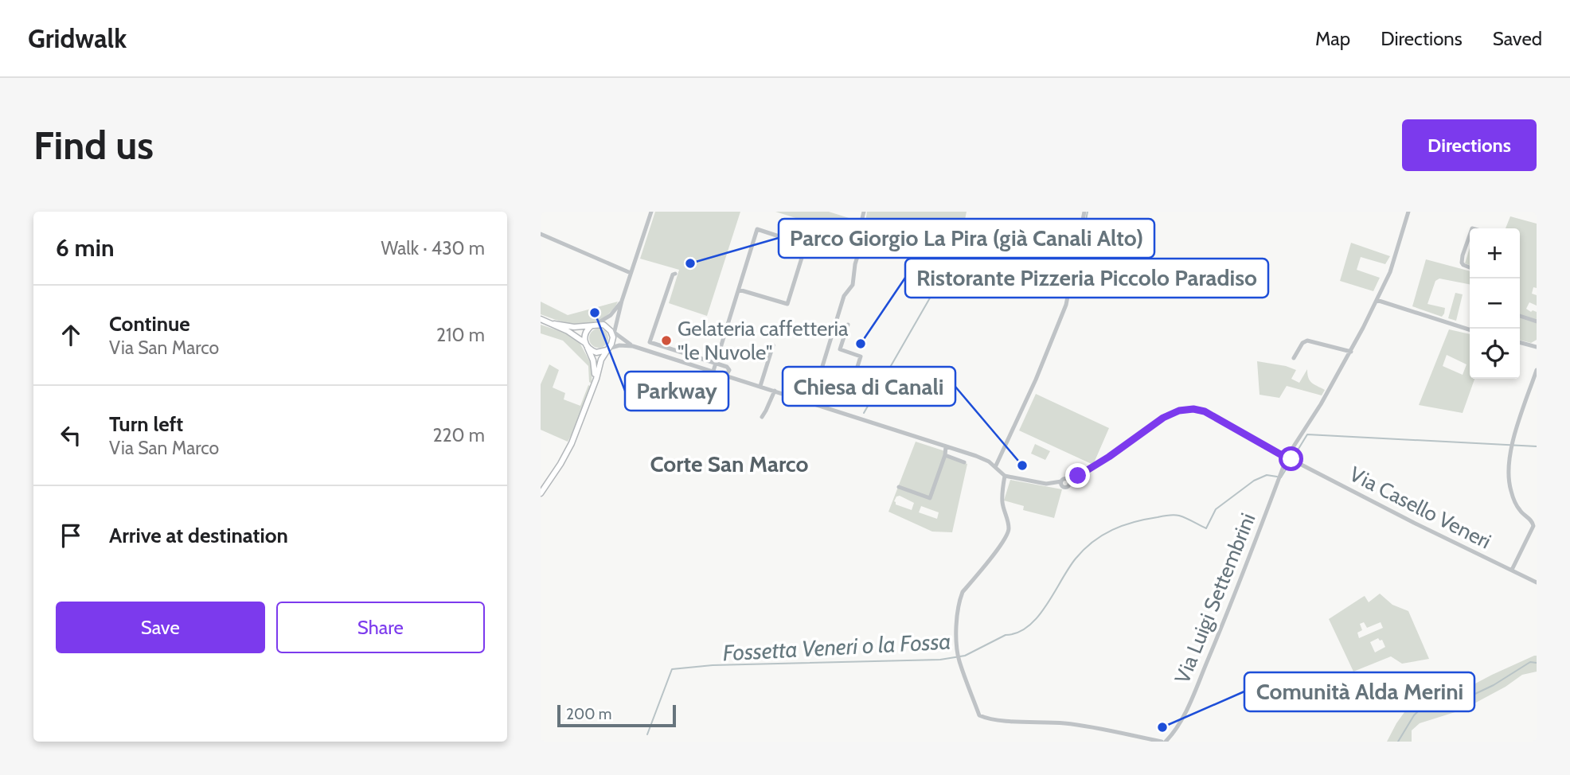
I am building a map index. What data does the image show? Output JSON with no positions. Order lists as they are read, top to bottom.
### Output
{
  "streets": {
    "street": ["Via Casello Veneri", "Via Luigi Settembrini"]
  },
  "crossings": [
    ["Via Casello Veneri", "Via Luigi Settembrini"]
  ],
  "districts": ["Corte San Marco"],
  "water": ["Fossetta Veneri o la Fossa"],
  "places": [
    "Parco Giorgio La Pira (già Canali Alto)",
    "Parkway",
    "Gelateria caffetteria \"le Nuvole\"",
    "Ristorante Pizzeria Piccolo Paradiso",
    "Chiesa di Canali",
    "Comunità Alda Merini"
  ],
  "scale_bar": "200 m",
  "page": {
    "header": "Gridwalk",
    "nav": ["Map", "Directions", "Saved"],
    "buttons": [
      "Directions",
      ["Save", "Share"]
    ],
    "title": "Find us",
    "heading": ["6 min", "Walk · 430 m"],
    "map_buttons": ["+", "−"],
    "list": [
      ["Continue", "Via San Marco", "210 m"],
      ["Turn left", "Via San Marco", "220 m"],
      "Arrive at destination"
    ],
    "scale": "200 m"
  }
}
